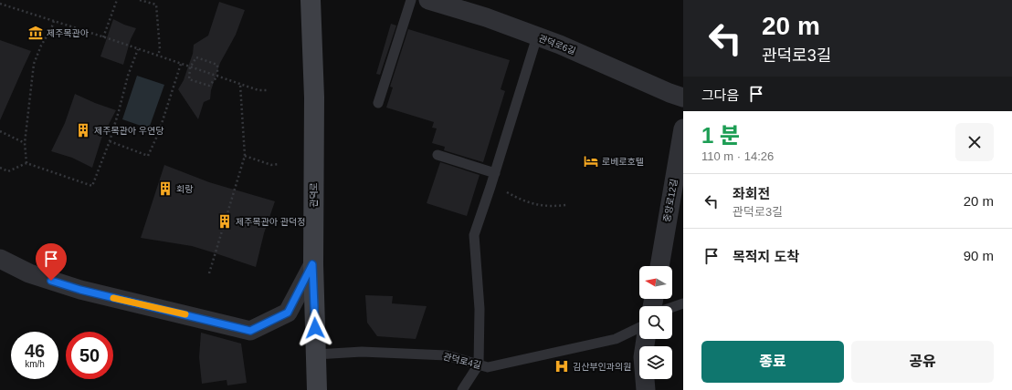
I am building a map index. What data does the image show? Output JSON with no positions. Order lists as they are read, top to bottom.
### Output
{
  "streets": {
    "main road": ["관덕로"],
    "street": ["관덕로6길", "중앙로12길"],
    "lane": ["관덕로4길"]
  },
  "crossings": [
    ["관덕로", "관덕로4길"]
  ],
  "places": {
    "museum": ["제주목관아"],
    "building": ["제주목관아 우연당", "회랑", "제주목관아 관덕정"],
    "hotel": ["로베로호텔"],
    "hospital": ["김산부인과의원"]
  },
  "north": "left",
  "page": {
    "turn": ["20 m", "관덕로3길"],
    "then": "그다음",
    "heading": ["1 분", "110 m · 14:26"],
    "list": [
      {
        "name": "좌회전",
        "note": "관덕로3길",
        "value": "20 m"
      },
      {
        "name": "목적지 도착",
        "value": "90 m"
      }
    ],
    "speed": "46 km/h",
    "limit": "50",
    "buttons": ["종료", "공유"]
  }
}
